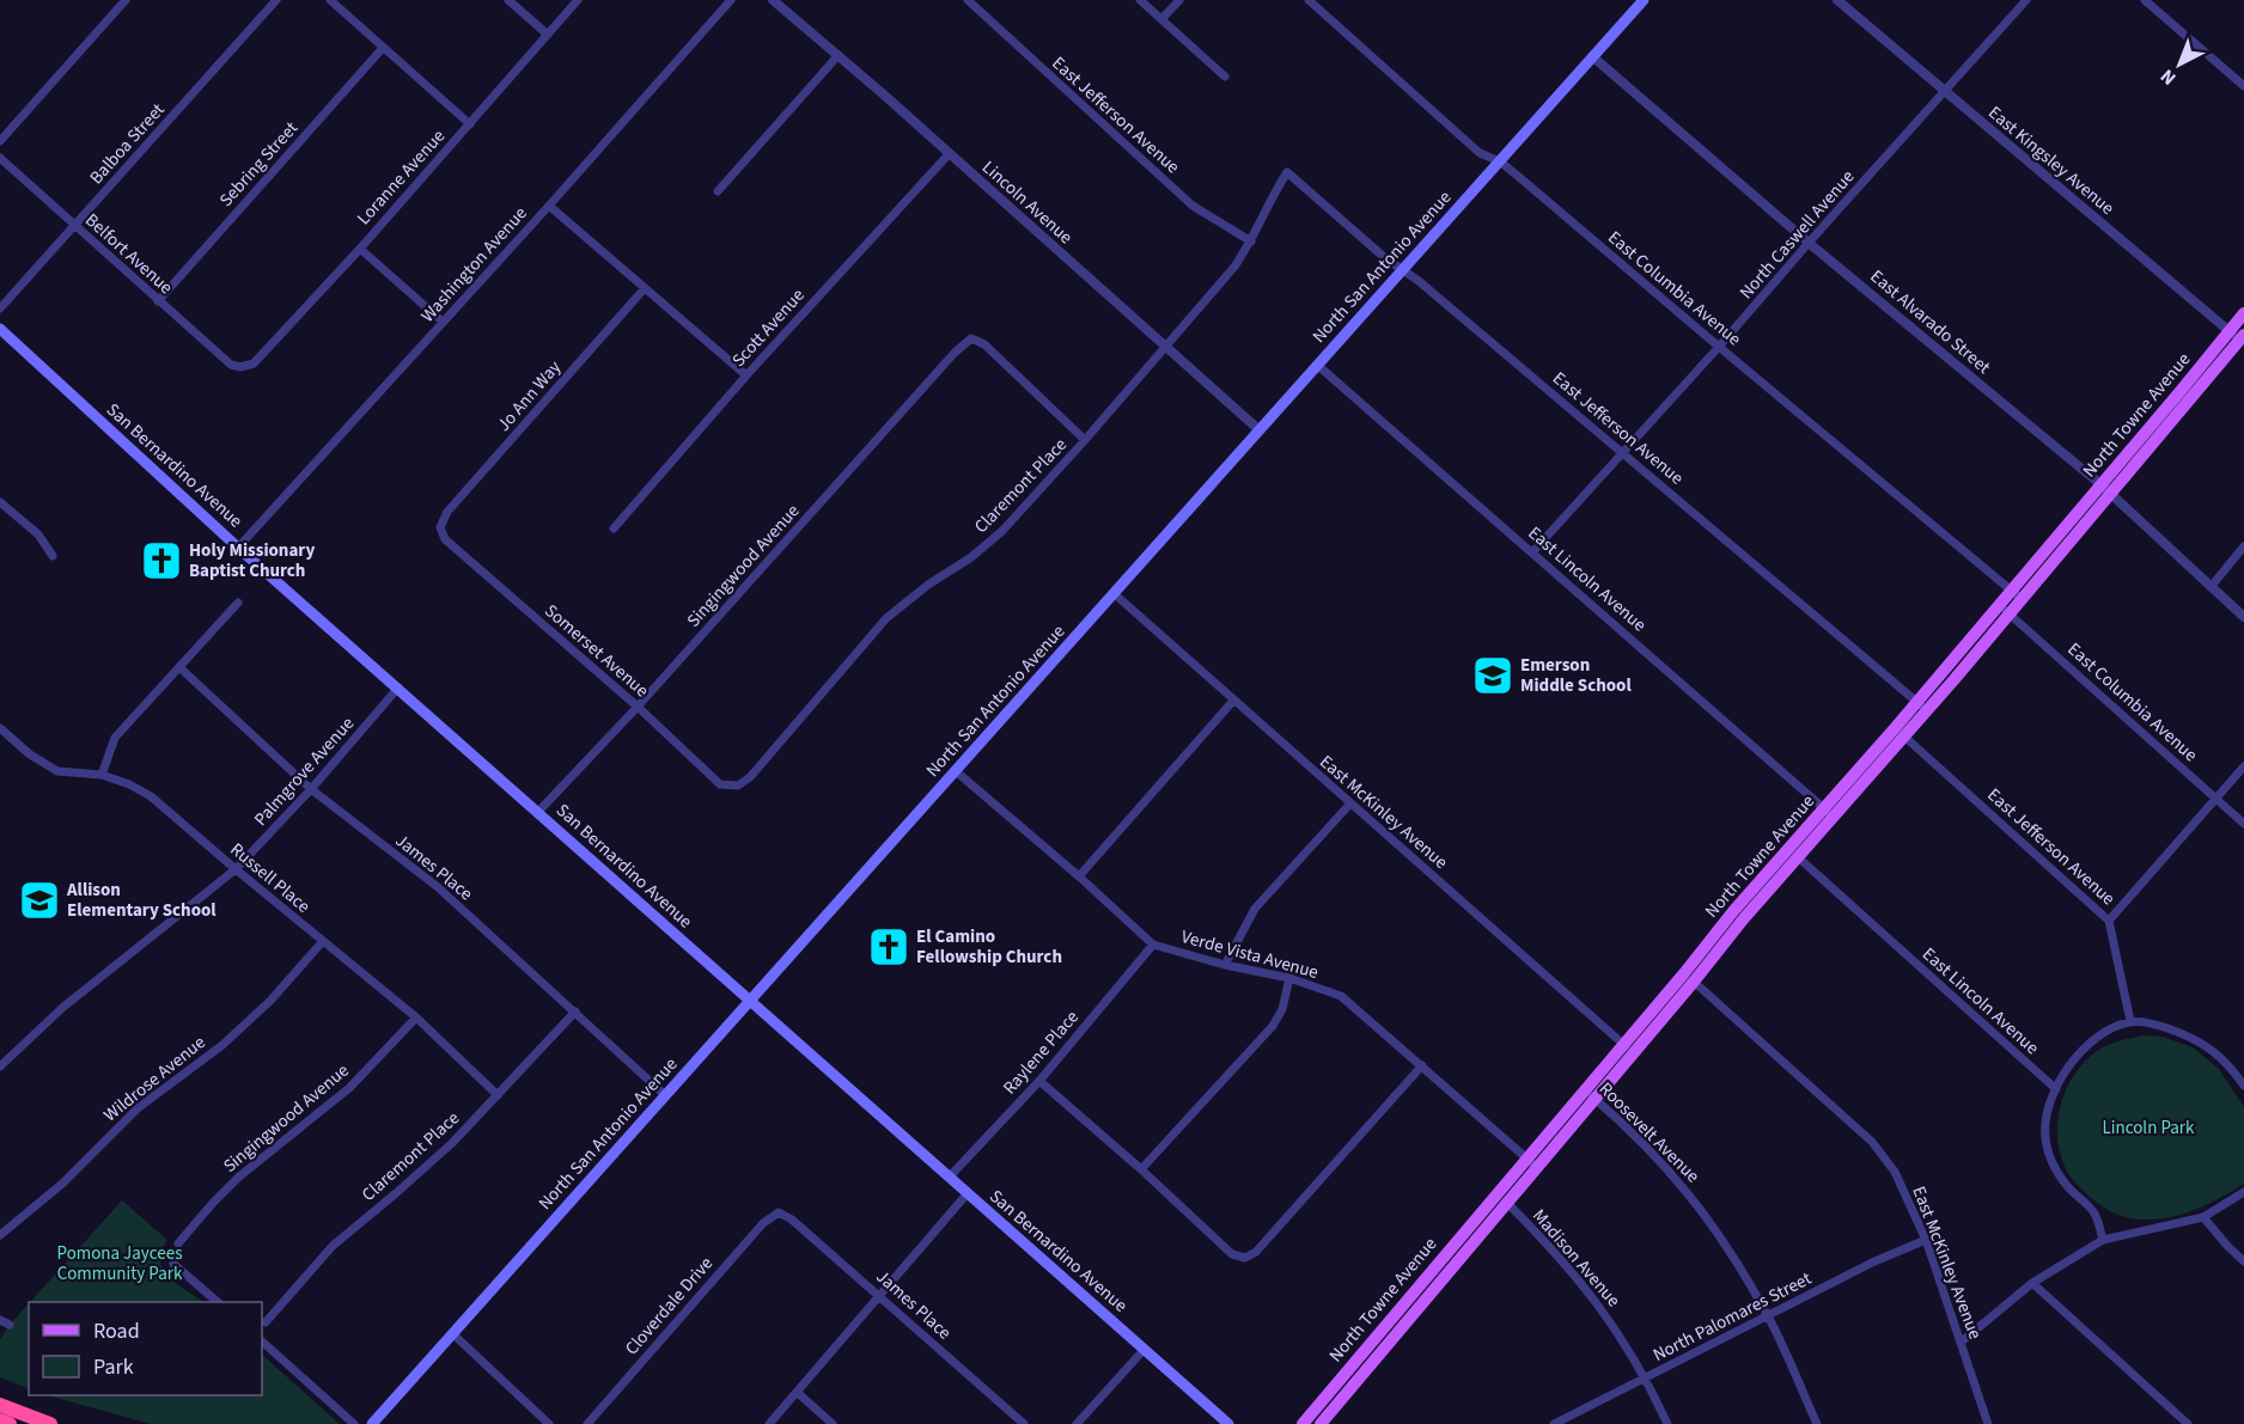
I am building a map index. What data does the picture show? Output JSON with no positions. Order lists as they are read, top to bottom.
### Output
{
  "streets": {
    "main road": ["North San Antonio Avenue", "North Towne Avenue", "San Bernardino Avenue"],
    "street": [
      "East Jefferson Avenue",
      "Balboa Street",
      "East Kingsley Avenue",
      "Sebring Street",
      "Loranne Avenue",
      "Lincoln Avenue",
      "North Caswell Avenue",
      "Belfort Avenue",
      "Washington Avenue",
      "East Columbia Avenue",
      "East Alvarado Street",
      "Scott Avenue",
      "Jo Ann Way",
      "Claremont Place",
      "Singingwood Avenue",
      "East Lincoln Avenue",
      "Somerset Avenue",
      "Palmgrove Avenue",
      "East McKinley Avenue",
      "James Place",
      "Russell Place",
      "Verde Vista Avenue",
      "Raylene Place",
      "Wildrose Avenue",
      "Roosevelt Avenue",
      "Madison Avenue",
      "Cloverdale Drive",
      "North Palomares Street"
    ]
  },
  "crossings": [
    ["East Jefferson Avenue", "North Caswell Avenue"],
    ["East Jefferson Avenue", "North San Antonio Avenue"],
    ["East Jefferson Avenue", "North Towne Avenue"],
    ["East Jefferson Avenue", "Claremont Place"],
    ["Balboa Street", "Belfort Avenue"],
    ["East Kingsley Avenue", "North Caswell Avenue"],
    ["East Kingsley Avenue", "North Towne Avenue"],
    ["Sebring Street", "Belfort Avenue"],
    ["Loranne Avenue", "Belfort Avenue"],
    ["Lincoln Avenue", "North San Antonio Avenue"],
    ["Lincoln Avenue", "Scott Avenue"],
    ["Lincoln Avenue", "Claremont Place"],
    ["North Caswell Avenue", "East Columbia Avenue"],
    ["North Caswell Avenue", "East Alvarado Street"],
    ["North Caswell Avenue", "East Lincoln Avenue"],
    ["Washington Avenue", "San Bernardino Avenue"],
    ["North San Antonio Avenue", "East Columbia Avenue"],
    ["North San Antonio Avenue", "East Alvarado Street"],
    ["North San Antonio Avenue", "San Bernardino Avenue"],
    ["North San Antonio Avenue", "East Lincoln Avenue"],
    ["North San Antonio Avenue", "East McKinley Avenue"],
    ["North San Antonio Avenue", "James Place"],
    ["North San Antonio Avenue", "Verde Vista Avenue"],
    ["East Columbia Avenue", "North Towne Avenue"],
    ["East Alvarado Street", "North Towne Avenue"],
    ["Jo Ann Way", "Somerset Avenue"],
    ["North Towne Avenue", "East Lincoln Avenue"],
    ["North Towne Avenue", "East McKinley Avenue"],
    ["North Towne Avenue", "Verde Vista Avenue"],
    ["North Towne Avenue", "Roosevelt Avenue"],
    ["North Towne Avenue", "Madison Avenue"],
    ["San Bernardino Avenue", "Singingwood Avenue"],
    ["San Bernardino Avenue", "Palmgrove Avenue"],
    ["San Bernardino Avenue", "Raylene Place"],
    ["Claremont Place", "Singingwood Avenue"],
    ["Claremont Place", "Somerset Avenue"],
    ["Claremont Place", "James Place"],
    ["Claremont Place", "Russell Place"],
    ["Singingwood Avenue", "Somerset Avenue"],
    ["Singingwood Avenue", "Russell Place"],
    ["Palmgrove Avenue", "James Place"],
    ["Palmgrove Avenue", "Russell Place"],
    ["East McKinley Avenue", "North Palomares Street"],
    ["James Place", "Cloverdale Drive"],
    ["Russell Place", "Wildrose Avenue"],
    ["Verde Vista Avenue", "Raylene Place"],
    ["Roosevelt Avenue", "North Palomares Street"],
    ["Madison Avenue", "North Palomares Street"]
  ],
  "parks": ["Lincoln Park", "Pomona Jaycees Community Park"],
  "places": {
    "church": ["Holy Missionary Baptist Church", "El Camino Fellowship Church"],
    "school or university": ["Emerson Middle School", "Allison Elementary School"]
  },
  "legend": ["Road", "Park"],
  "north": "bottom left"
}
